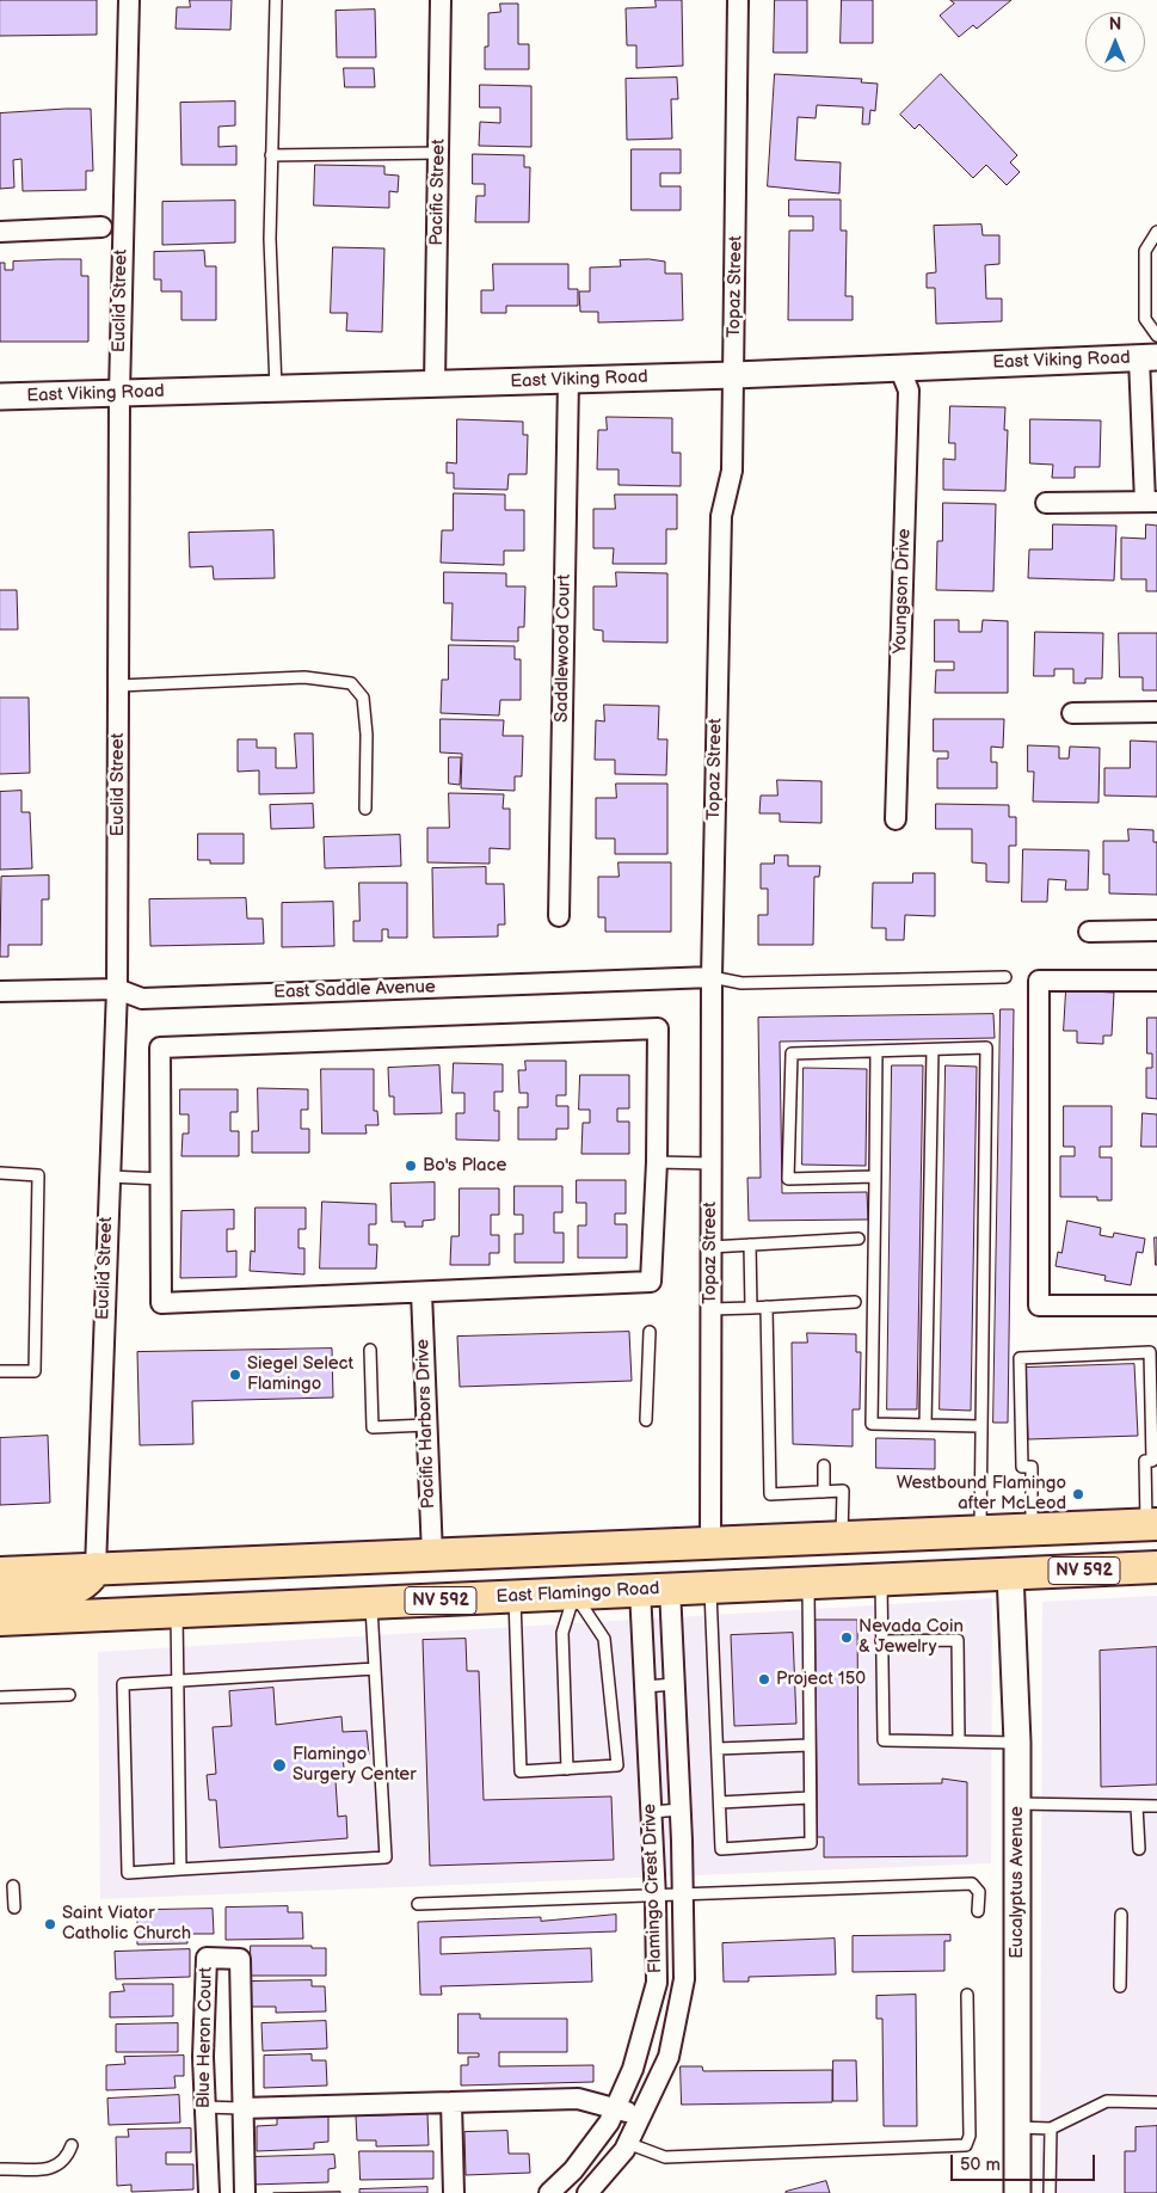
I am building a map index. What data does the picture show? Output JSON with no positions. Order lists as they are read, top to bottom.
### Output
{
  "streets": {
    "main road": ["NV 592", "East Flamingo Road"],
    "street": [
      "Pacific Street",
      "Topaz Street",
      "Euclid Street",
      "East Viking Road",
      "Youngson Drive",
      "Saddlewood Court",
      "East Saddle Avenue",
      "Pacific Harbors Drive",
      "Eucalyptus Avenue",
      "Flamingo Crest Drive",
      "Blue Heron Court"
    ]
  },
  "crossings": [
    ["Pacific Street", "East Viking Road"],
    ["Topaz Street", "East Viking Road"],
    ["Topaz Street", "East Saddle Avenue"],
    ["Euclid Street", "East Viking Road"],
    ["Euclid Street", "East Saddle Avenue"],
    ["East Viking Road", "Youngson Drive"],
    ["East Viking Road", "Saddlewood Court"],
    ["East Flamingo Road", "Eucalyptus Avenue"],
    ["East Flamingo Road", "Flamingo Crest Drive"],
    ["Flamingo Crest Drive", "Blue Heron Court"]
  ],
  "places": [
    "Bo's Place",
    "Siegel Select Flamingo",
    "Westbound Flamingo after McLeod",
    "Nevada Coin & Jewelry",
    "Project 150",
    "Flamingo Surgery Center",
    "Saint Viator Catholic Church"
  ],
  "scale_bar": "50 m",
  "north": "top"
}
